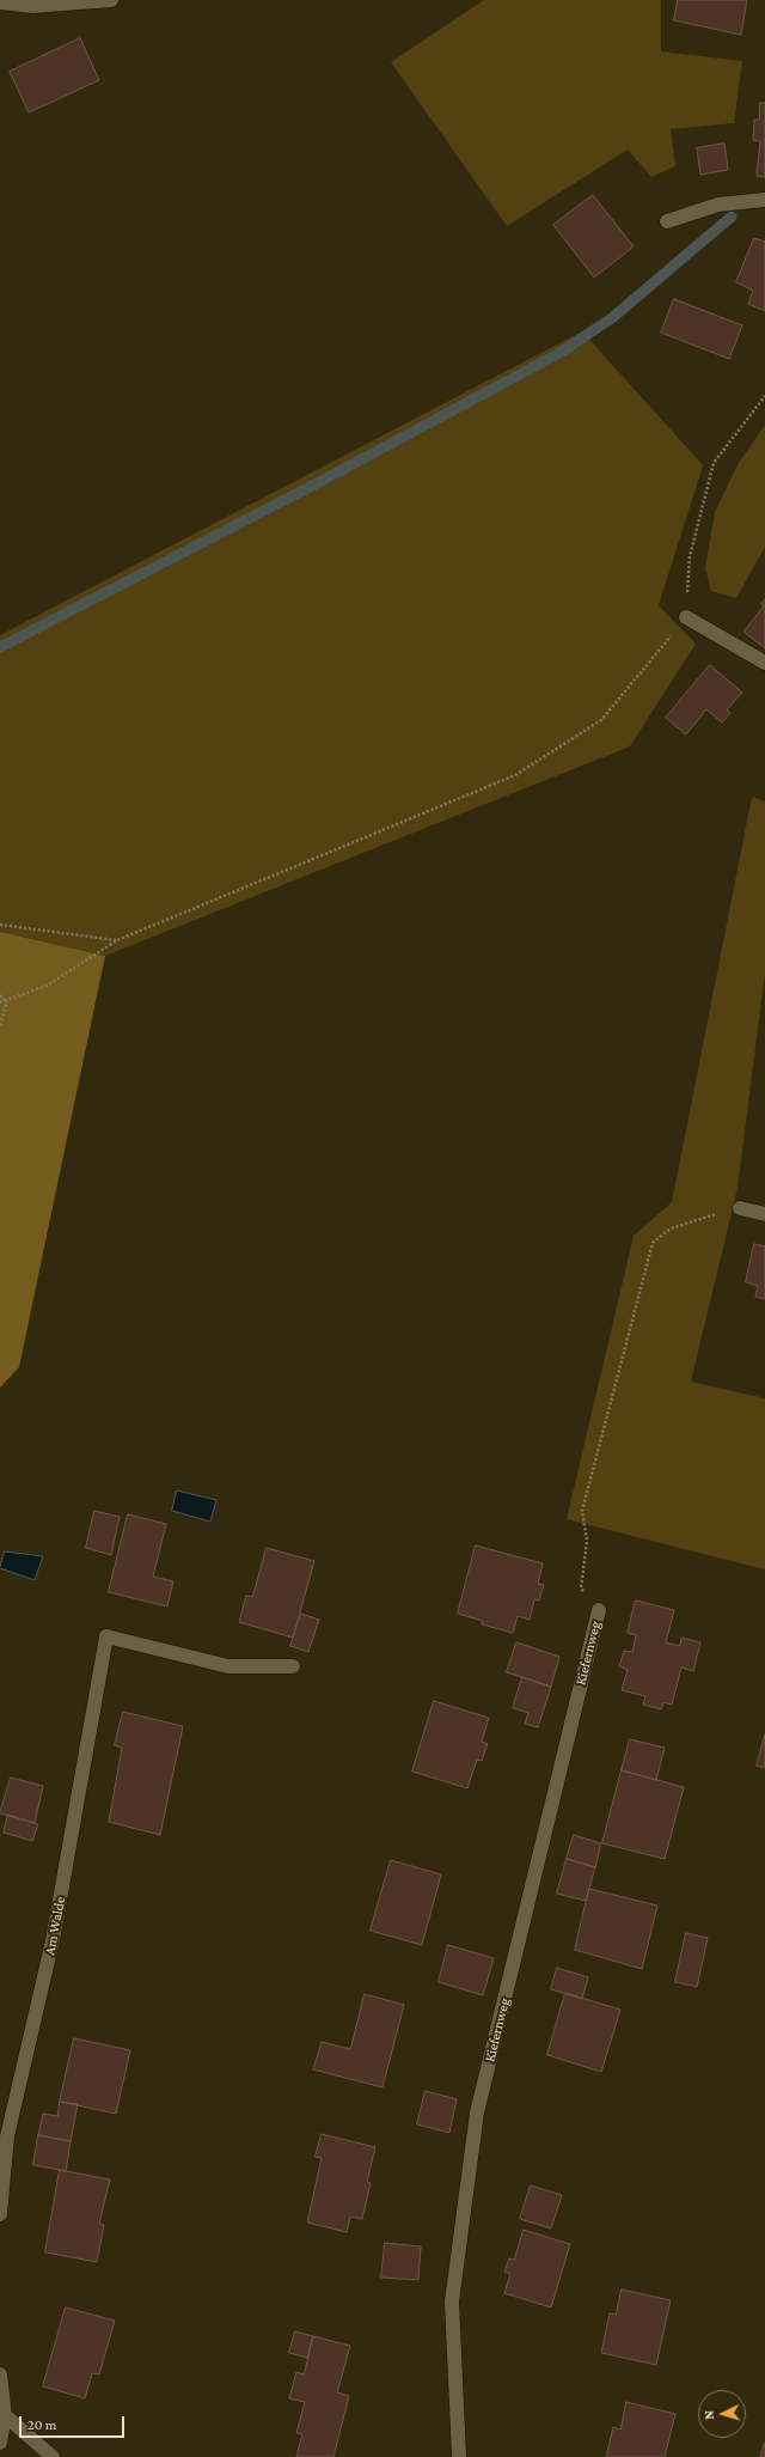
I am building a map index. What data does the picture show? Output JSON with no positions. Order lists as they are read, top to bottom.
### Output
{
  "streets": {
    "street": ["Kiefernweg", "Am Walde"]
  },
  "scale_bar": "20 m",
  "north": "left"
}
